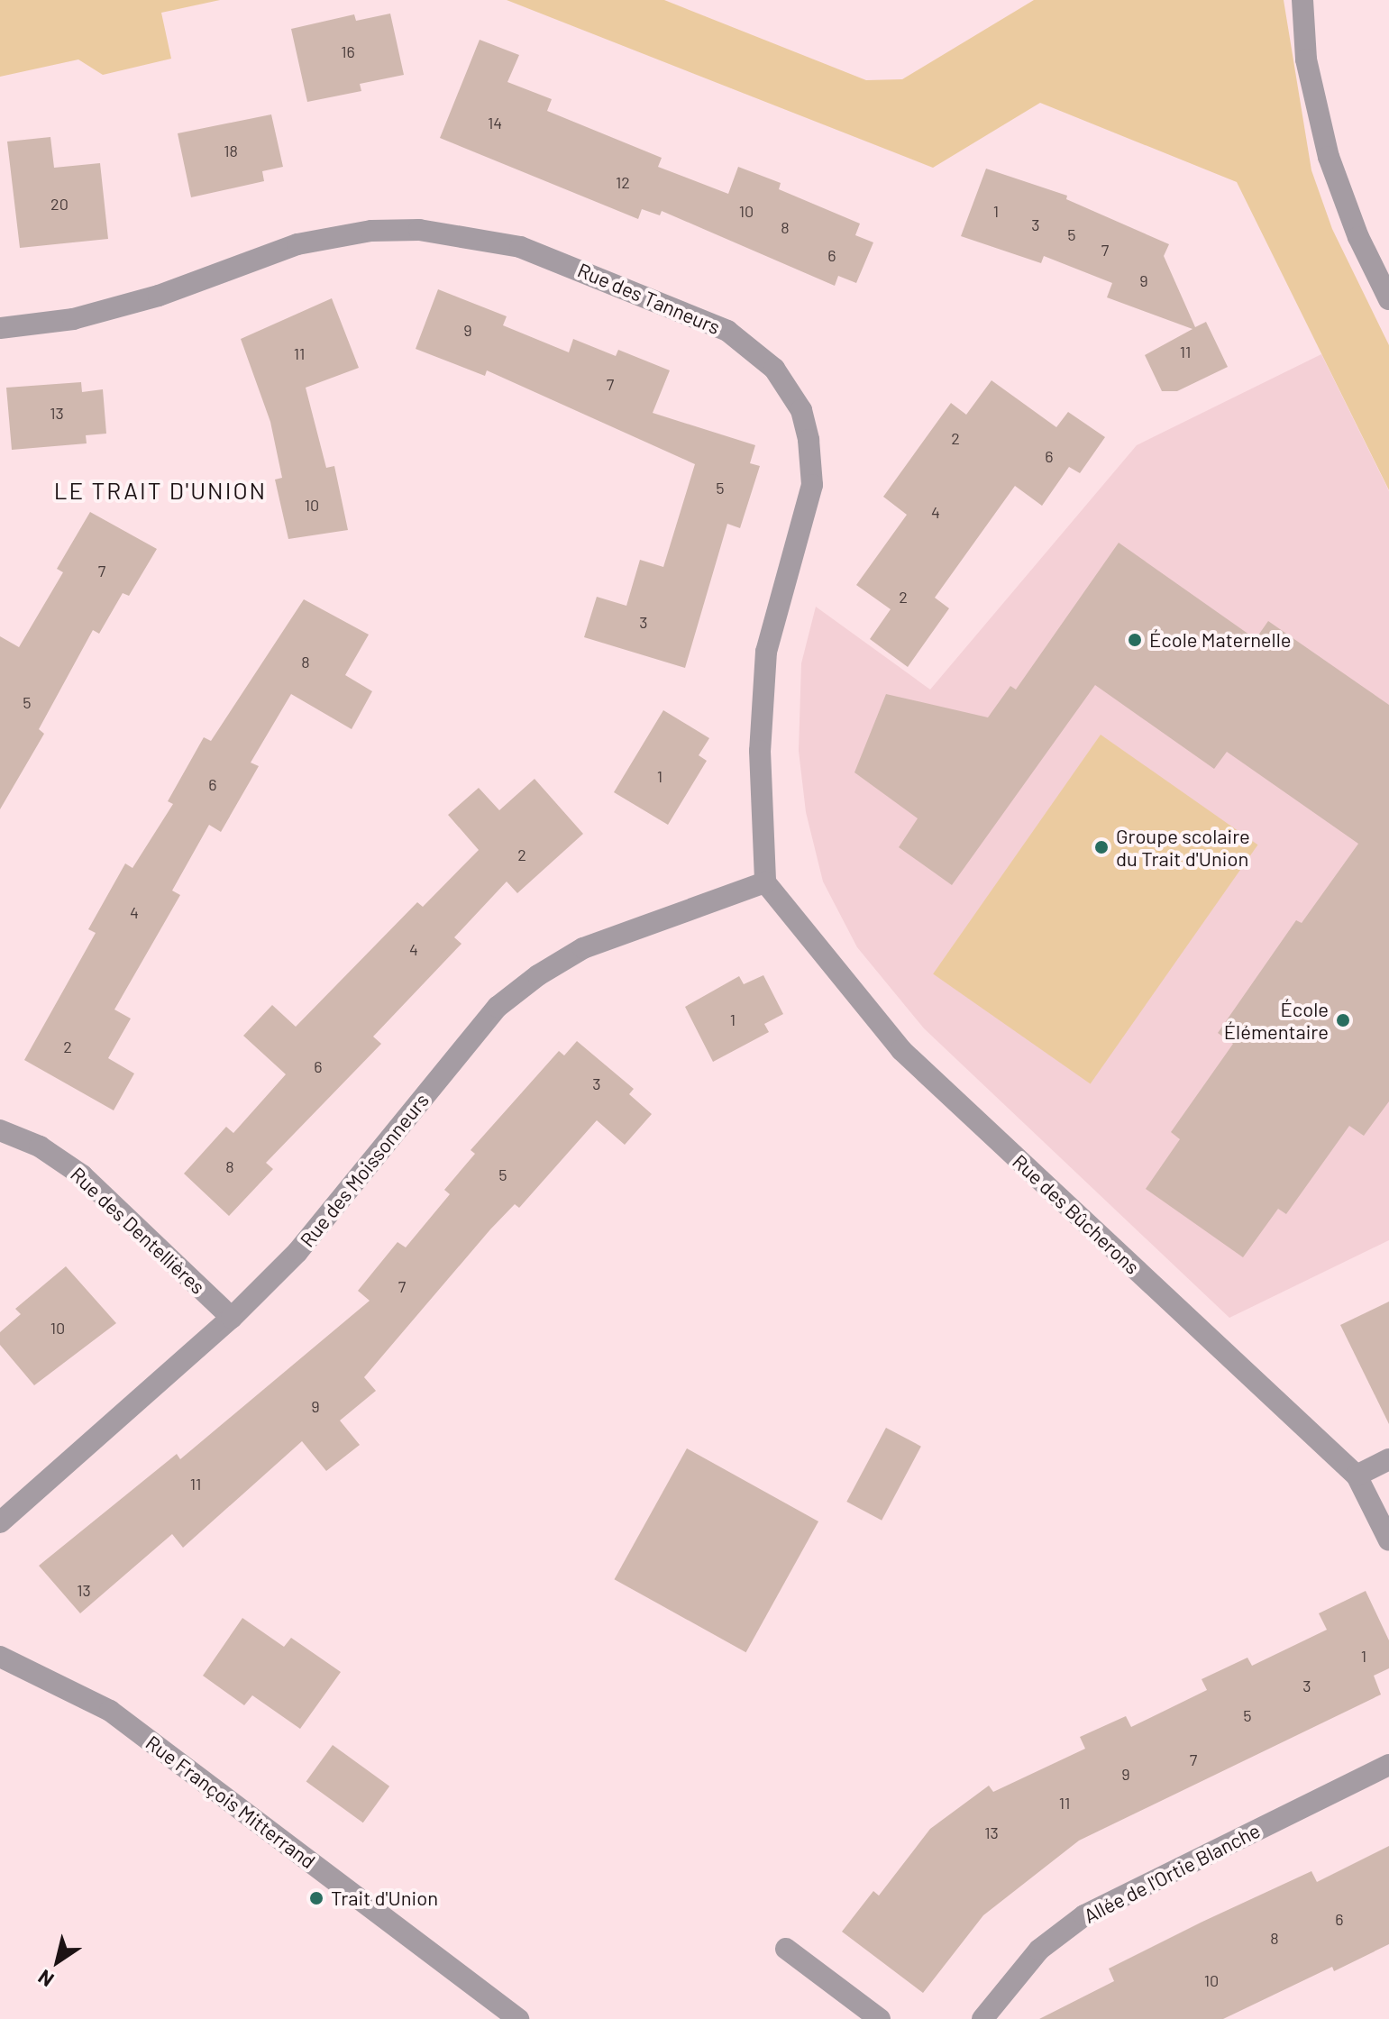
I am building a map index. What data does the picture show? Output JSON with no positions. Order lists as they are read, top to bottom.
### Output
{
  "streets": {
    "street": [
      "Rue des Tanneurs",
      "Rue des Moissonneurs",
      "Rue des Bûcherons",
      "Rue des Dentellières",
      "Rue François Mitterrand",
      "Allée de l'Ortie Blanche"
    ]
  },
  "crossings": [
    ["Rue des Tanneurs", "Rue des Moissonneurs"],
    ["Rue des Tanneurs", "Rue des Bûcherons"],
    ["Rue des Moissonneurs", "Rue des Bûcherons"],
    ["Rue des Moissonneurs", "Rue des Dentellières"]
  ],
  "districts": ["LE TRAIT D'UNION"],
  "places": [
    "École Maternelle",
    "Groupe scolaire du Trait d'Union",
    "École Élémentaire",
    "Trait d'Union"
  ],
  "house_numbers": [
    "16",
    "14",
    "18",
    "12",
    "20",
    "10",
    "1",
    "3",
    "8",
    "5",
    "7",
    "6",
    "9",
    "9",
    "11",
    "11",
    "7",
    "13",
    "2",
    "6",
    "5",
    "10",
    "4",
    "7",
    "2",
    "3",
    "8",
    "5",
    "1",
    "6",
    "2",
    "4",
    "4",
    "1",
    "2",
    "6",
    "3",
    "8",
    "5",
    "7",
    "10",
    "9",
    "11",
    "13",
    "1",
    "3",
    "5",
    "7",
    "9",
    "11",
    "13",
    "6",
    "8",
    "10"
  ],
  "north": "bottom left"
}
